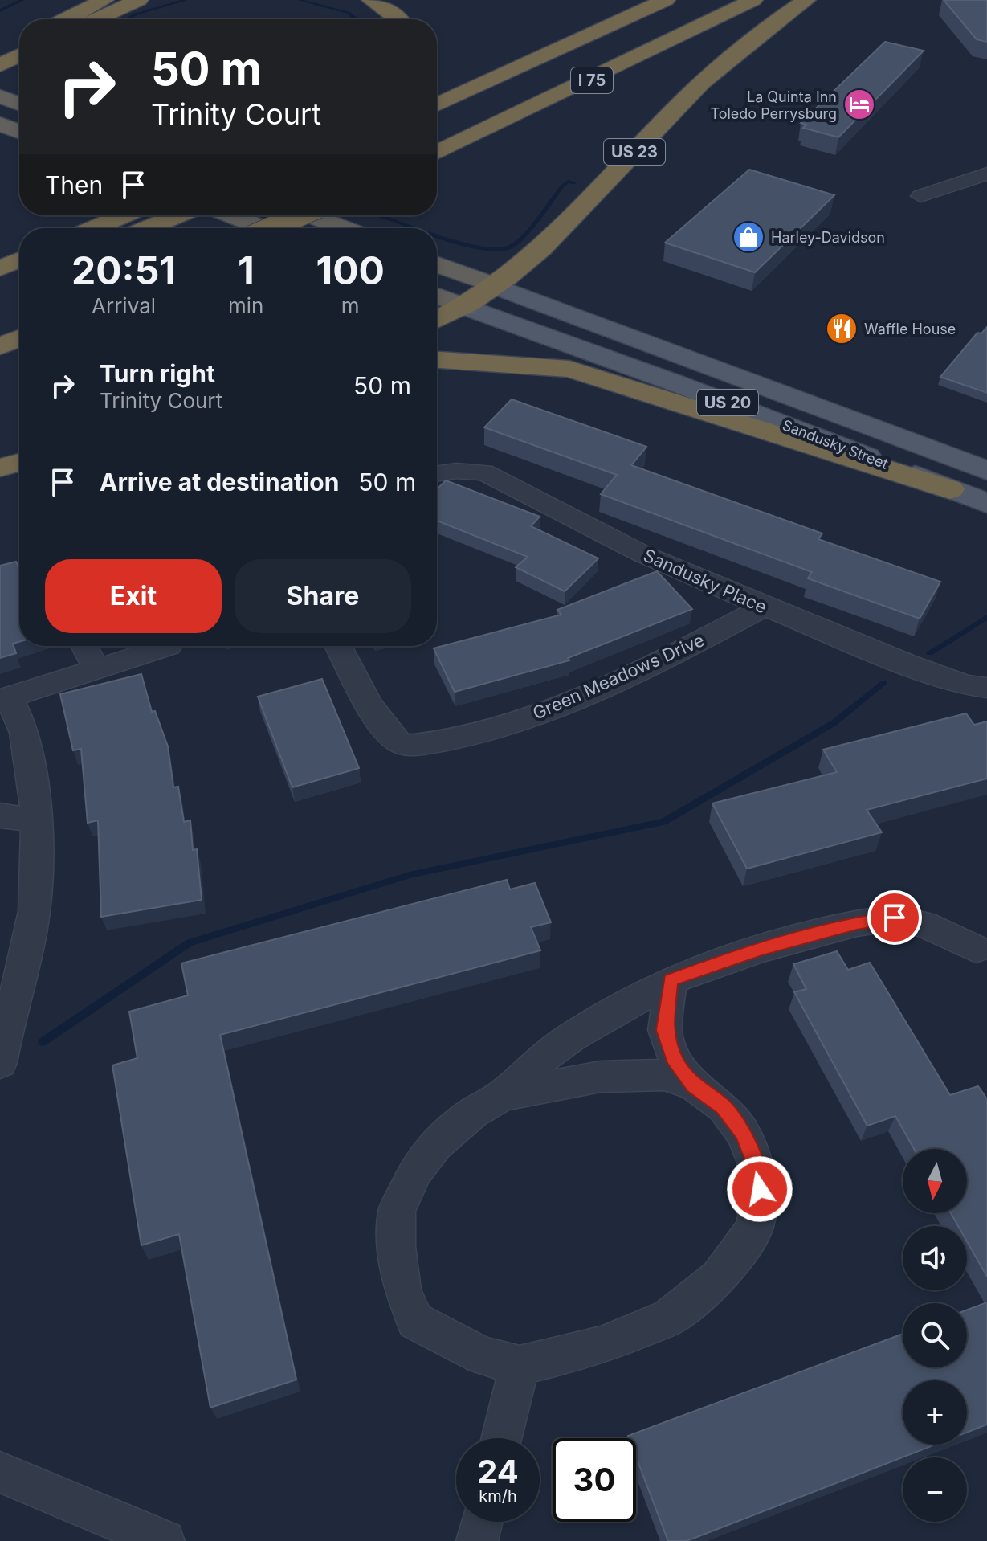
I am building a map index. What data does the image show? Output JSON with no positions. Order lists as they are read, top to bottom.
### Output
{
  "streets": {
    "highway": ["I 75", "US 23", "US 20"],
    "main road": ["Sandusky Street"],
    "street": ["Sandusky Place", "Green Meadows Drive"]
  },
  "crossings": [
    ["US 23", "US 20"],
    ["US 23", "Sandusky Street"],
    ["US 20", "Sandusky Street"],
    ["Sandusky Place", "Green Meadows Drive"]
  ],
  "places": {
    "hotel": ["La Quinta Inn Toledo Perrysburg"],
    "shop": ["Harley-Davidson"],
    "restaurant": ["Waffle House"]
  },
  "north": "bottom",
  "page": {
    "turn": ["50 m", "Trinity Court"],
    "then": "Then",
    "eta": [
      "20:51",
      "Arrival",
      "1",
      "min",
      "100",
      "m"
    ],
    "list": [
      {
        "name": "Turn right",
        "note": "Trinity Court",
        "value": "50 m"
      },
      {
        "name": "Arrive at destination",
        "value": "50 m"
      }
    ],
    "buttons": ["Exit", "Share"],
    "map_buttons": ["+", "−"],
    "speed": "24 km/h",
    "limit": "30"
  }
}
